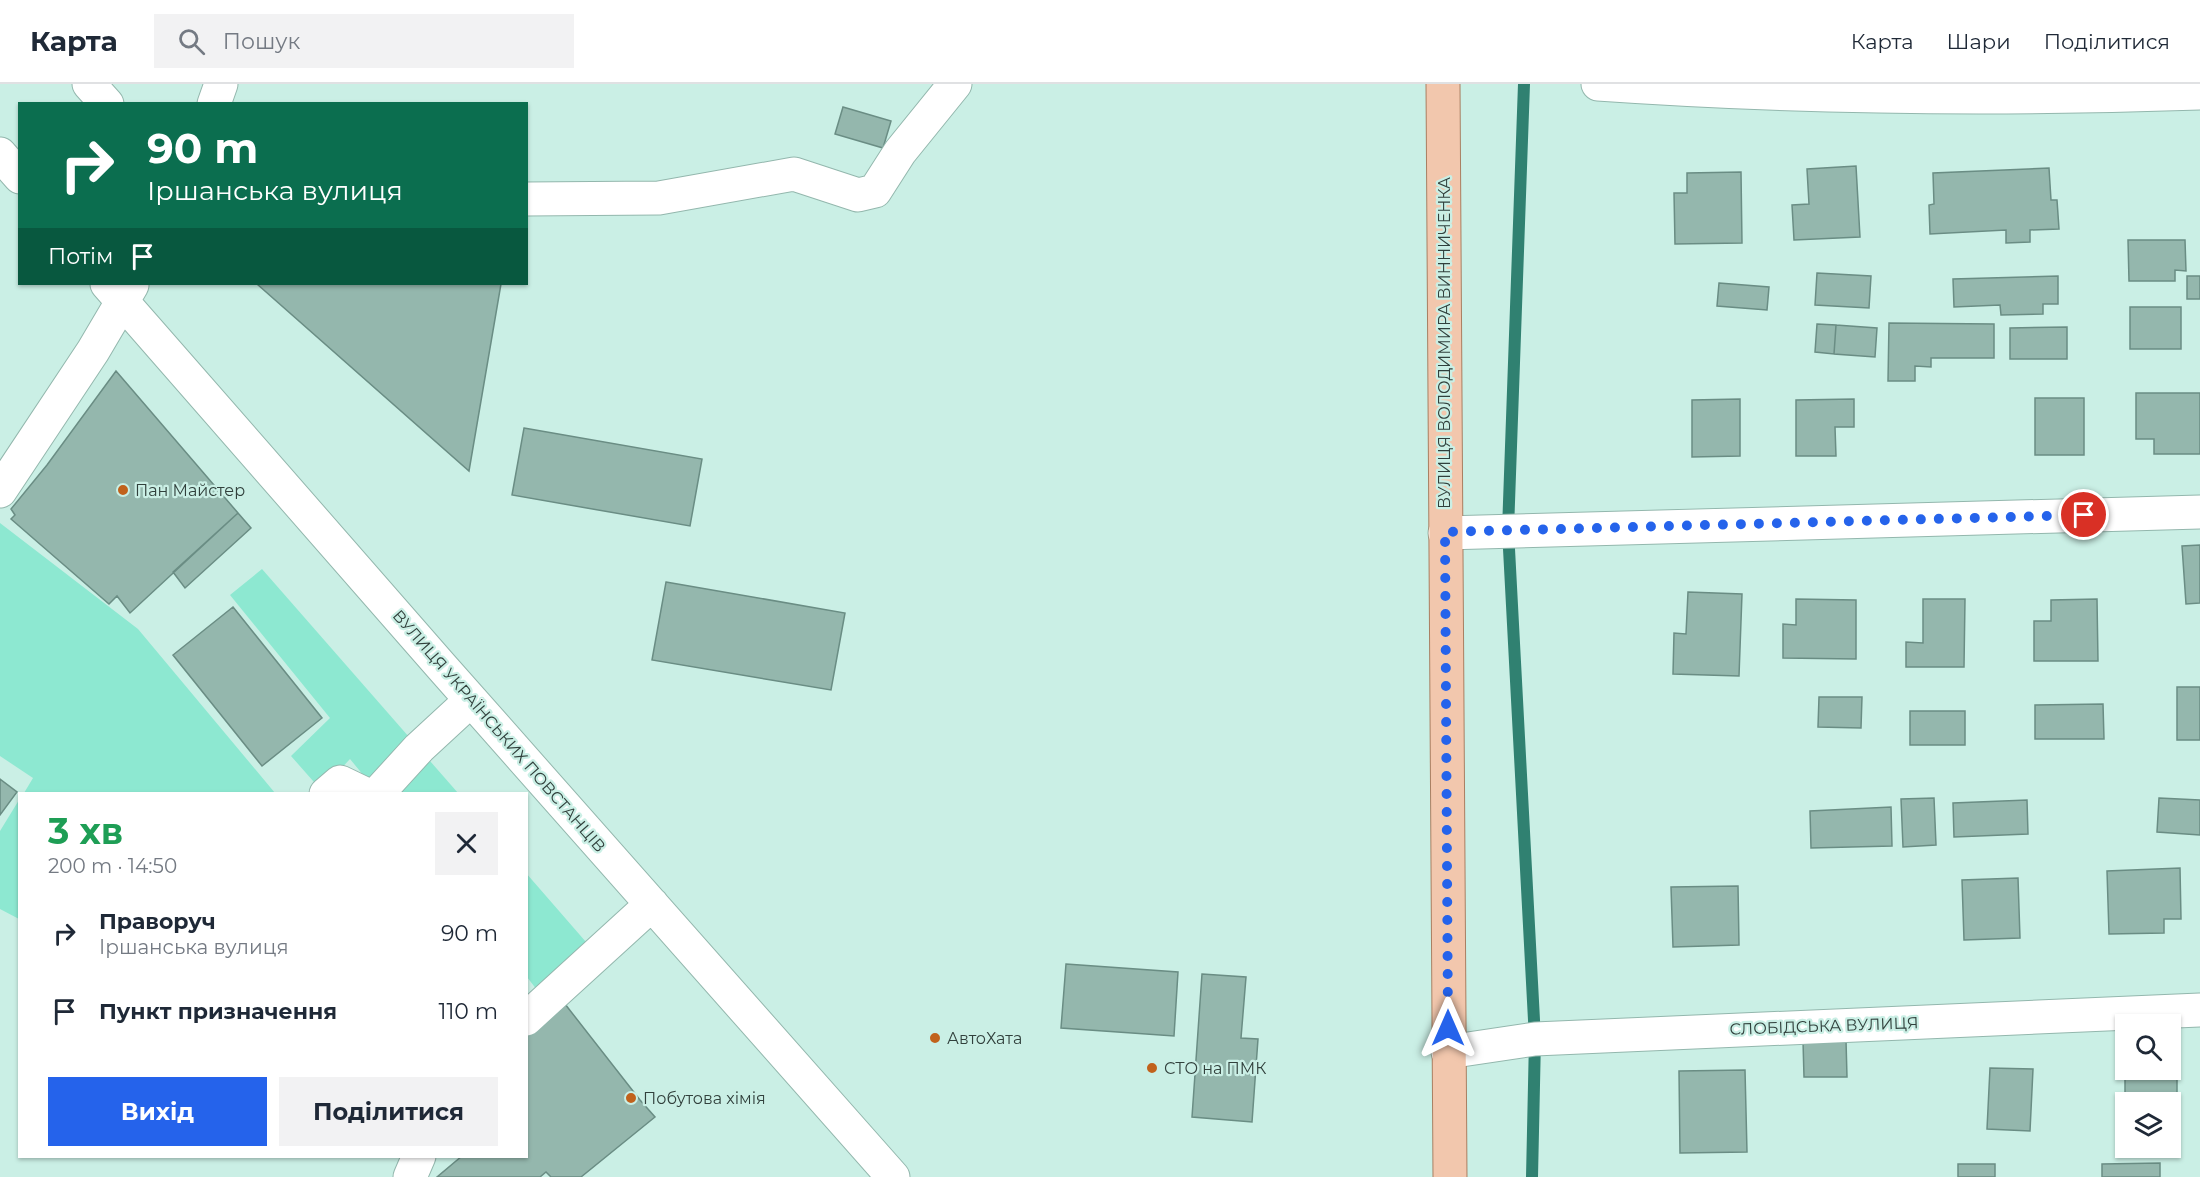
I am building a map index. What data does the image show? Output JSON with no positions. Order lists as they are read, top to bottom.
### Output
{
  "streets": {
    "main road": ["ВУЛИЦЯ ВОЛОДИМИРА ВИННИЧЕНКА"],
    "street": ["ВУЛИЦЯ УКРАЇНСЬКИХ ПОВСТАНЦІВ", "СЛОБІДСЬКА ВУЛИЦЯ"]
  },
  "crossings": [
    ["ВУЛИЦЯ ВОЛОДИМИРА ВИННИЧЕНКА", "СЛОБІДСЬКА ВУЛИЦЯ"]
  ],
  "places": [
    "Пан Майстер",
    "АвтоХата",
    "СТО на ПМК",
    "Побутова хімія"
  ],
  "page": {
    "header": "Карта",
    "search": "Пошук",
    "nav": ["Карта", "Шари", "Поділитися"],
    "turn": ["90 m", "Іршанська вулиця"],
    "then": "Потім",
    "heading": ["3 хв", "200 m · 14:50"],
    "list": [
      {
        "name": "Праворуч",
        "note": "Іршанська вулиця",
        "value": "90 m"
      },
      {
        "name": "Пункт призначення",
        "value": "110 m"
      }
    ],
    "buttons": ["Вихід", "Поділитися"]
  }
}
